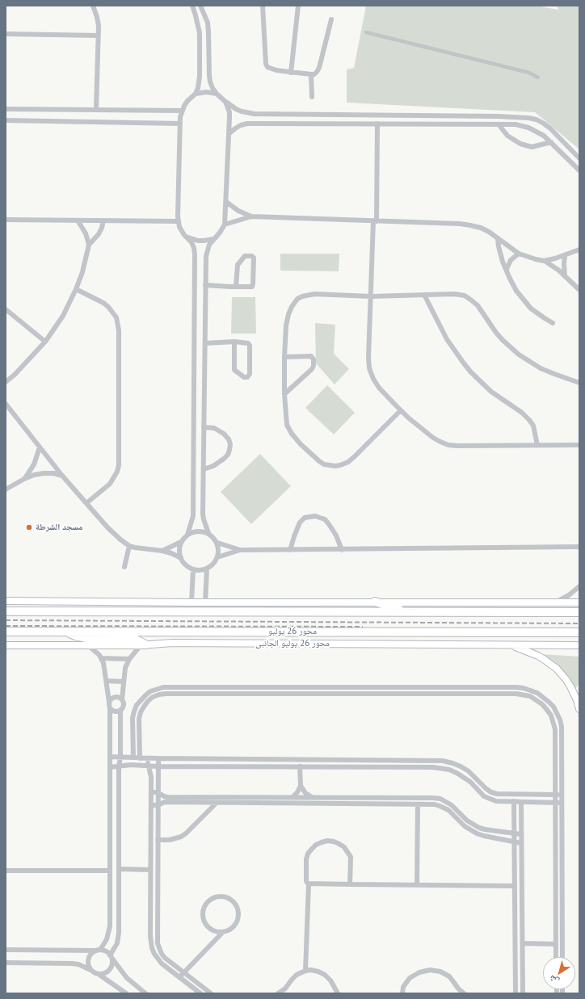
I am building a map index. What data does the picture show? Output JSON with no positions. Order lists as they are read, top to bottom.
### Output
{
  "streets": {
    "highway": ["محور 26 يوليو"],
    "main road": ["محور 26 يوليو الجانبى"]
  },
  "places": ["مسجد الشرطة"],
  "north": "bottom left"
}
